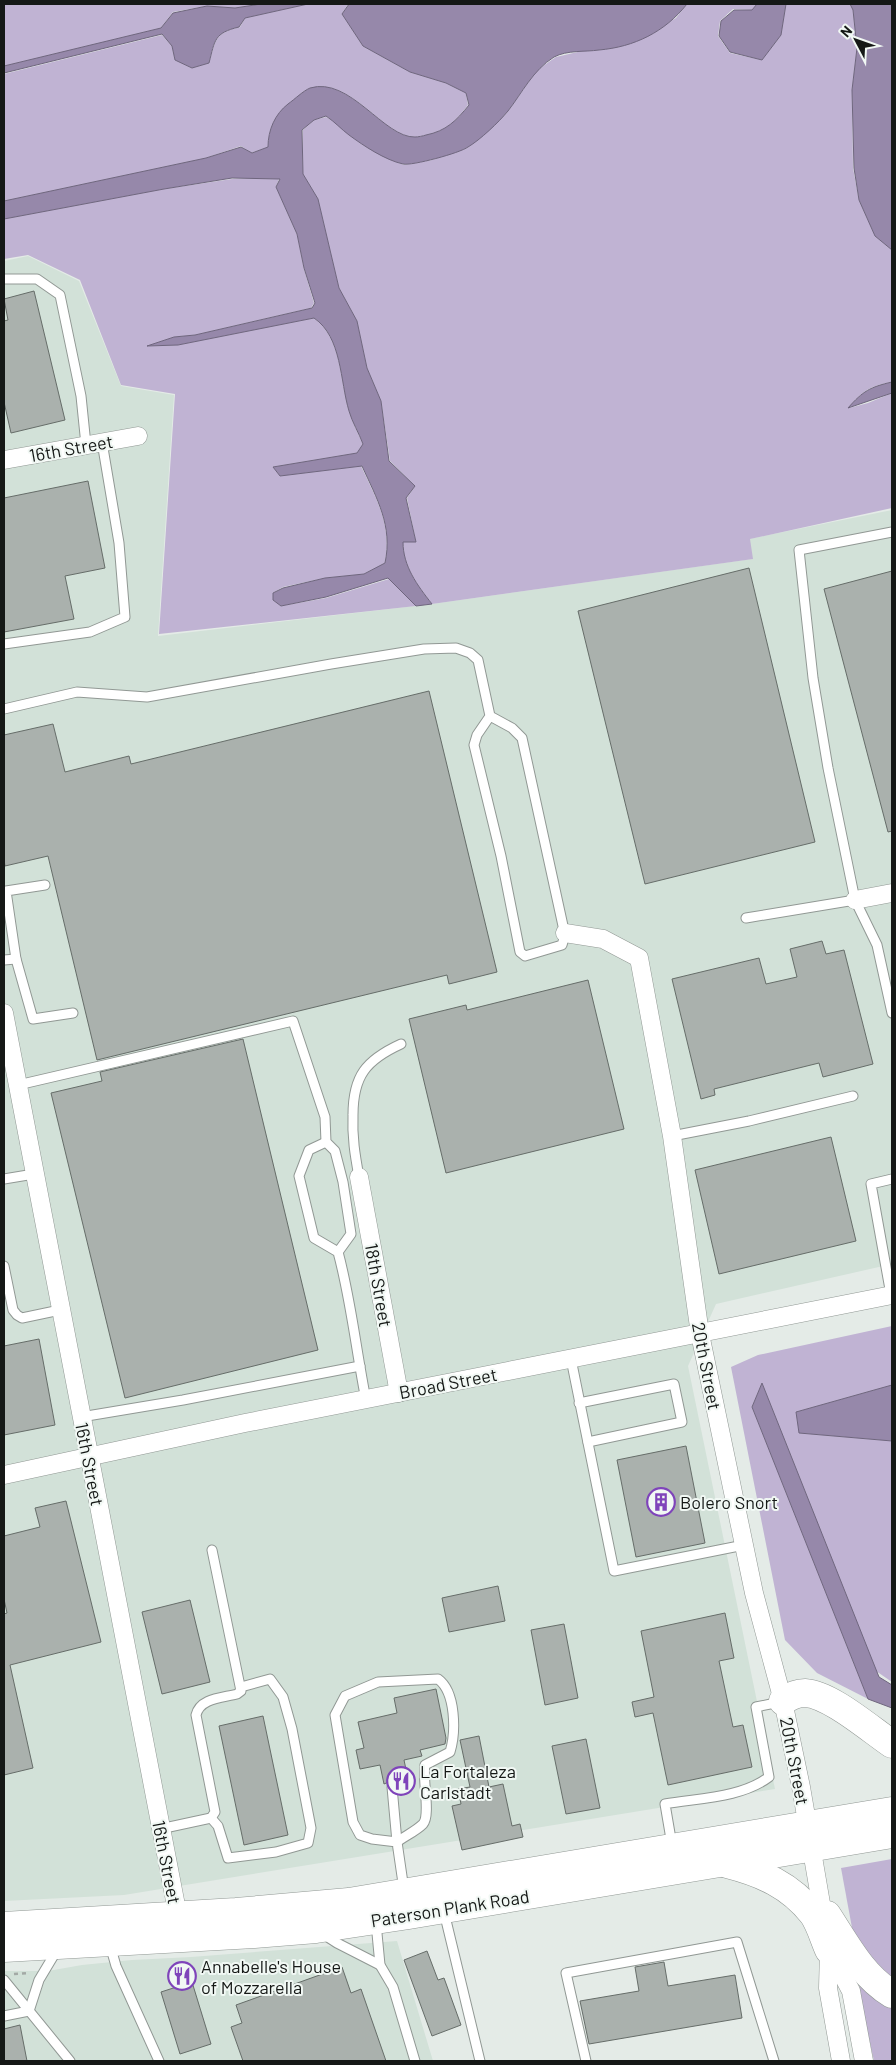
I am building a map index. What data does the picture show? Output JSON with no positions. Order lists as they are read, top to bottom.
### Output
{
  "streets": {
    "main road": ["Paterson Plank Road"],
    "street": [
      "16th Street",
      "18th Street",
      "20th Street",
      "Broad Street"
    ]
  },
  "crossings": [
    ["16th Street", "Broad Street"],
    ["16th Street", "Paterson Plank Road"],
    ["18th Street", "Broad Street"],
    ["20th Street", "Broad Street"],
    ["20th Street", "Paterson Plank Road"]
  ],
  "places": {
    "building": ["Bolero Snort"],
    "restaurant": ["La Fortaleza Carlstadt", "Annabelle's House of Mozzarella"]
  },
  "north": "top left"
}
